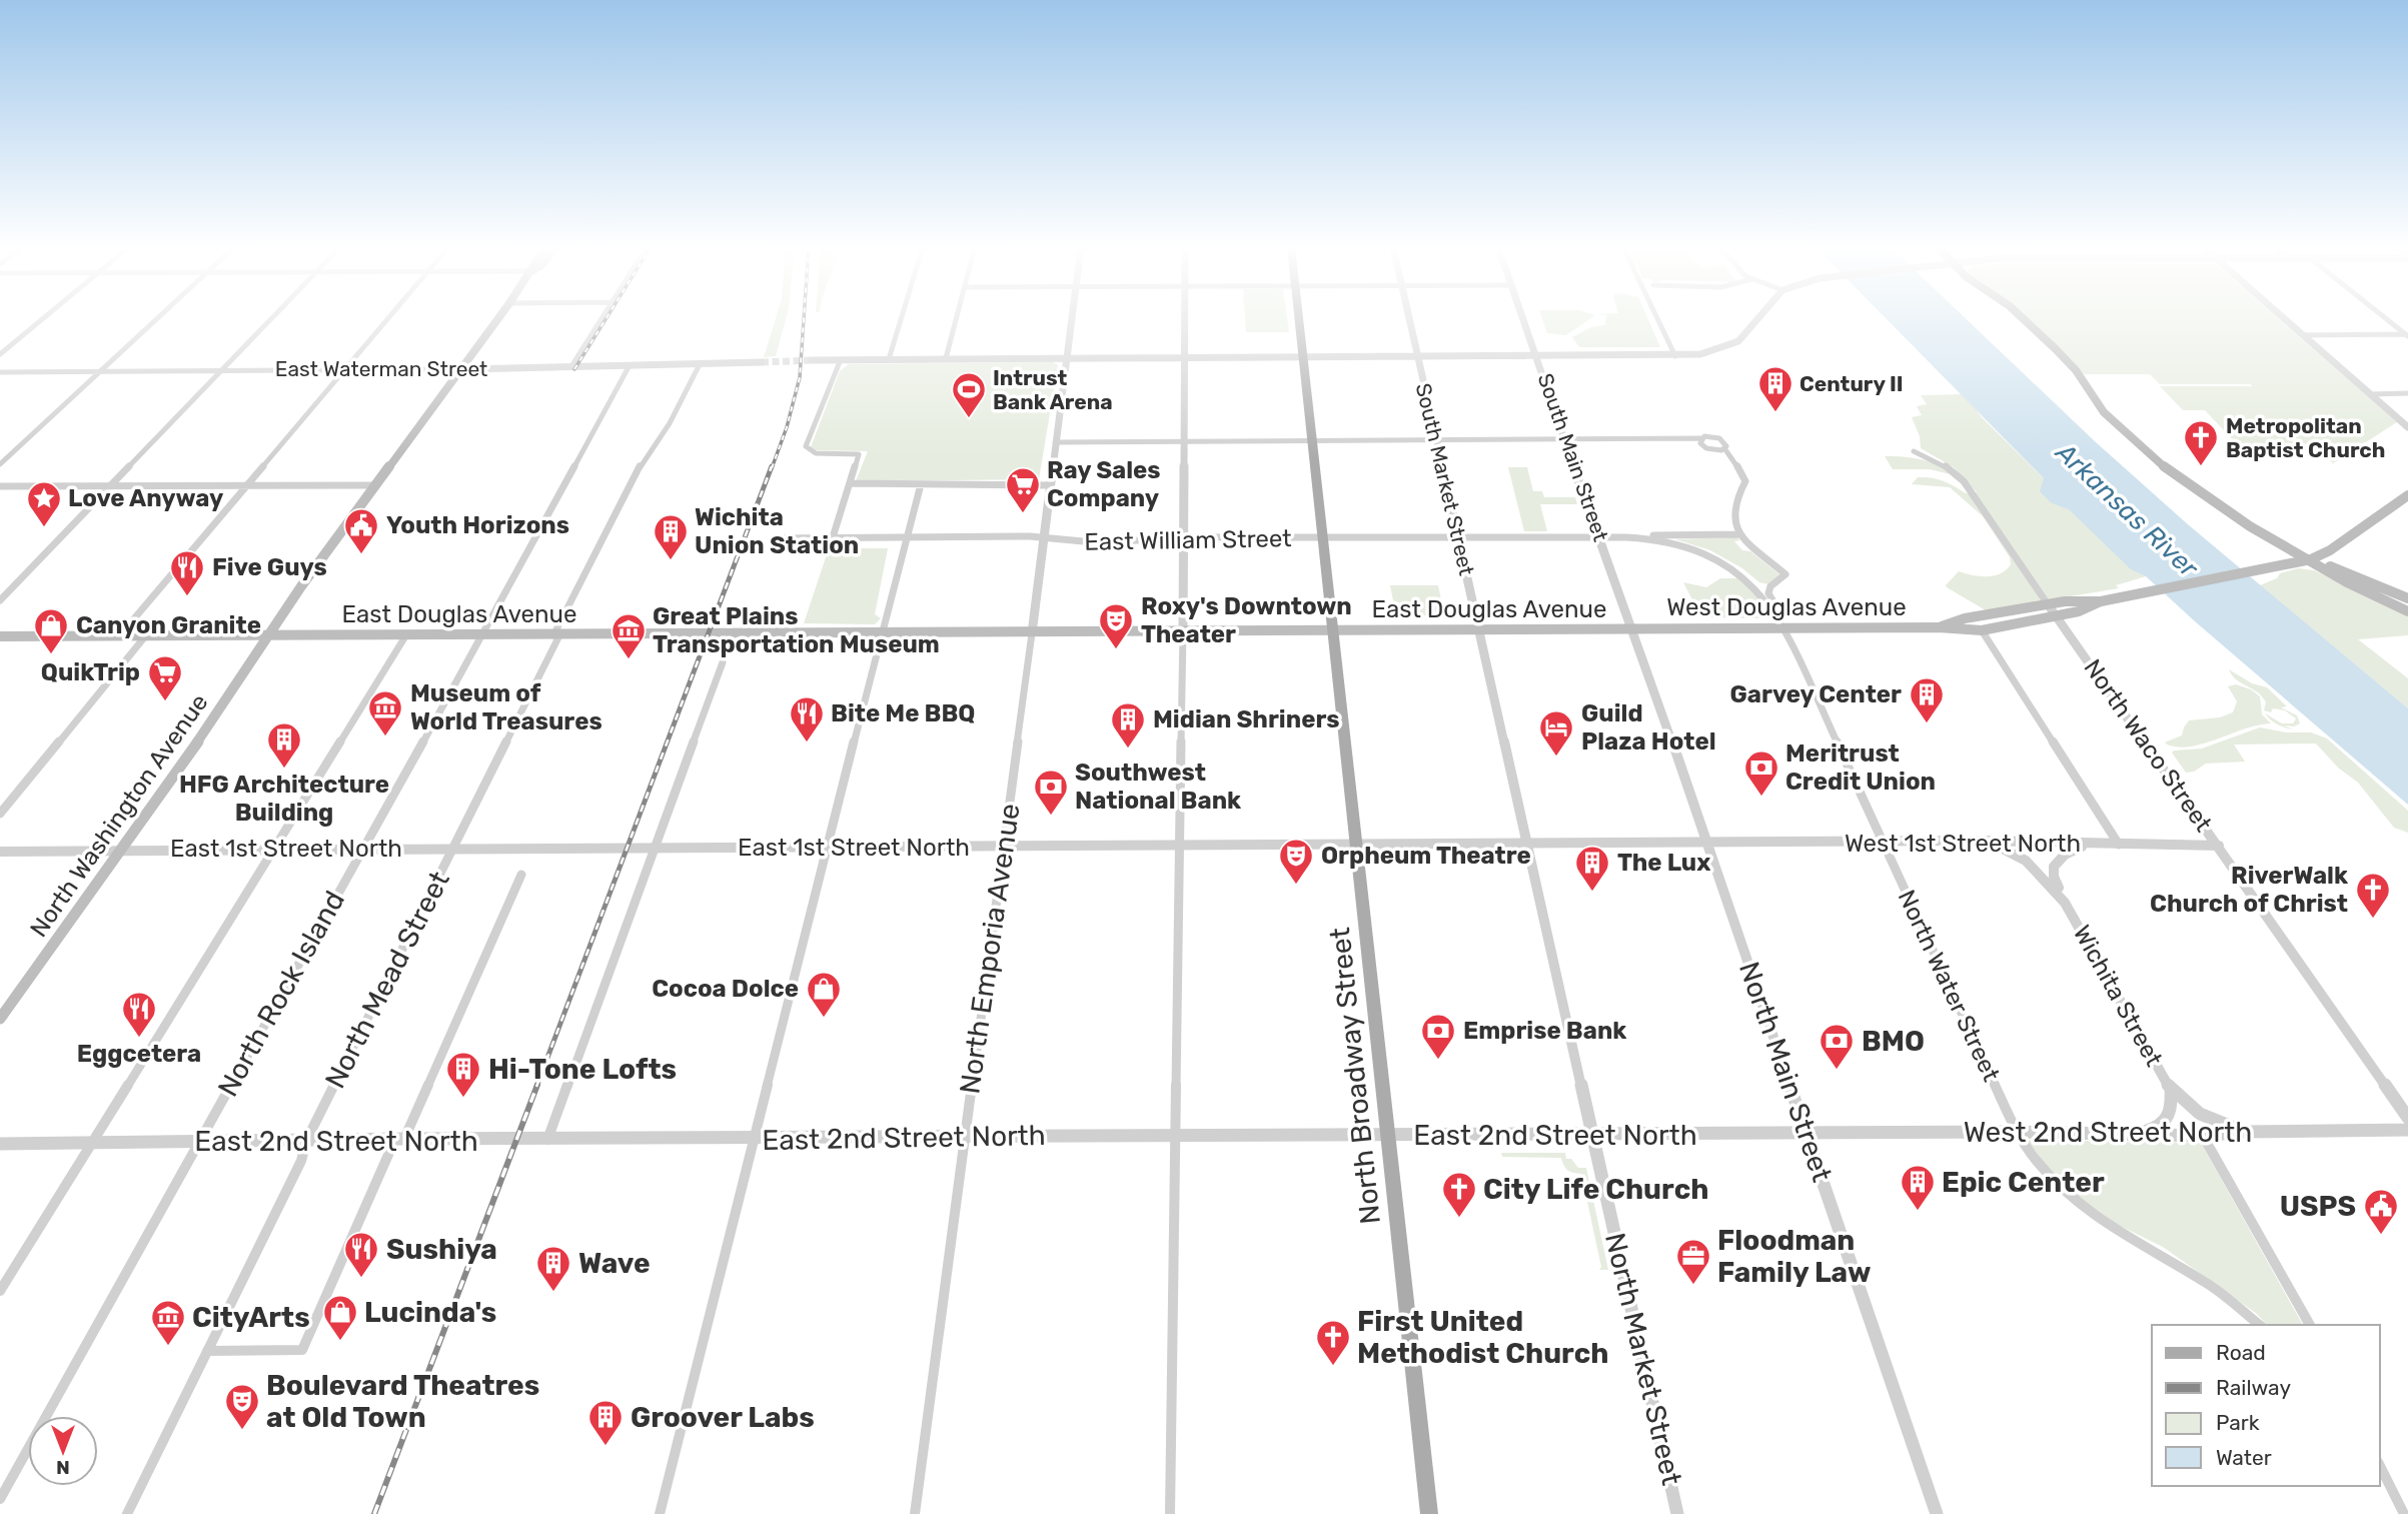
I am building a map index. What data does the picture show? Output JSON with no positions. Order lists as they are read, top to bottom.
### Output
{
  "streets": {
    "main road": [
      "West Douglas Avenue",
      "East Douglas Avenue",
      "North Washington Avenue",
      "North Broadway Street"
    ],
    "street": [
      "East Waterman Street",
      "South Main Street",
      "South Market Street",
      "East William Street",
      "North Waco Street",
      "West 1st Street North",
      "East 1st Street North",
      "North Emporia Avenue",
      "North Mead Street",
      "North Water Street",
      "North Rock Island",
      "Wichita Street",
      "North Main Street",
      "West 2nd Street North",
      "East 2nd Street North",
      "North Market Street"
    ]
  },
  "crossings": [
    ["East Waterman Street", "North Washington Avenue"],
    ["East Waterman Street", "North Mead Street"],
    ["East Waterman Street", "North Rock Island"],
    ["South Main Street", "East William Street"],
    ["South Main Street", "West Douglas Avenue"],
    ["South Main Street", "East Douglas Avenue"],
    ["South Main Street", "North Main Street"],
    ["South Market Street", "East William Street"],
    ["South Market Street", "East Douglas Avenue"],
    ["South Market Street", "North Market Street"],
    ["East William Street", "North Broadway Street"],
    ["West Douglas Avenue", "East Douglas Avenue"],
    ["West Douglas Avenue", "North Waco Street"],
    ["West Douglas Avenue", "North Water Street"],
    ["West Douglas Avenue", "North Main Street"],
    ["East Douglas Avenue", "North Washington Avenue"],
    ["East Douglas Avenue", "North Emporia Avenue"],
    ["East Douglas Avenue", "North Mead Street"],
    ["East Douglas Avenue", "North Rock Island"],
    ["East Douglas Avenue", "North Main Street"],
    ["East Douglas Avenue", "North Broadway Street"],
    ["East Douglas Avenue", "North Market Street"],
    ["North Waco Street", "West 1st Street North"],
    ["North Washington Avenue", "East 1st Street North"],
    ["West 1st Street North", "East 1st Street North"],
    ["West 1st Street North", "North Water Street"],
    ["West 1st Street North", "North Main Street"],
    ["East 1st Street North", "North Emporia Avenue"],
    ["East 1st Street North", "North Mead Street"],
    ["East 1st Street North", "North Rock Island"],
    ["East 1st Street North", "North Main Street"],
    ["East 1st Street North", "North Broadway Street"],
    ["East 1st Street North", "North Market Street"],
    ["North Emporia Avenue", "East 2nd Street North"],
    ["North Mead Street", "East 2nd Street North"],
    ["North Water Street", "West 2nd Street North"],
    ["North Rock Island", "East 2nd Street North"],
    ["North Main Street", "West 2nd Street North"],
    ["North Main Street", "East 2nd Street North"],
    ["North Broadway Street", "East 2nd Street North"],
    ["West 2nd Street North", "East 2nd Street North"],
    ["East 2nd Street North", "North Market Street"]
  ],
  "water": ["Arkansas River"],
  "places": {
    "building": [
      "Century II",
      "Wichita Union Station",
      "Garvey Center",
      "Midian Shriners",
      "HFG Architecture Building",
      "The Lux",
      "Hi-Tone Lofts",
      "Epic Center",
      "Wave",
      "Groover Labs"
    ],
    "sports": ["Intrust Bank Arena"],
    "church": [
      "Metropolitan Baptist Church",
      "RiverWalk Church of Christ",
      "City Life Church",
      "First United Methodist Church"
    ],
    "supermarket": ["Ray Sales Company", "QuikTrip"],
    "place": ["Love Anyway"],
    "public building": ["Youth Horizons", "USPS"],
    "restaurant": [
      "Five Guys",
      "Bite Me BBQ",
      "Eggcetera",
      "Sushiya"
    ],
    "theatre": ["Roxy's Downtown Theater", "Orpheum Theatre", "Boulevard Theatres at Old Town"],
    "shop": ["Canyon Granite", "Cocoa Dolce", "Lucinda's"],
    "museum": ["Great Plains Transportation Museum", "Museum of World Treasures", "CityArts"],
    "hotel": ["Guild Plaza Hotel"],
    "bank": [
      "Meritrust Credit Union",
      "Southwest National Bank",
      "Emprise Bank",
      "BMO"
    ],
    "office": ["Floodman Family Law"]
  },
  "legend": [
    "Road",
    "Railway",
    "Park",
    "Water"
  ],
  "north": "bottom"
}
